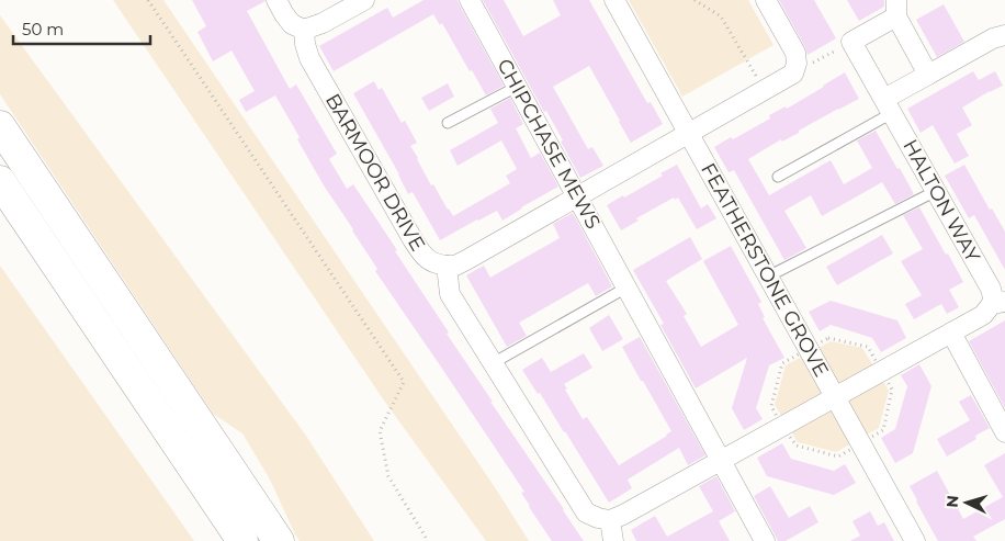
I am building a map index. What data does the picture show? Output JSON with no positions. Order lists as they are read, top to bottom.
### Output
{
  "streets": {
    "street": [
      "CHIPCHASE MEWS",
      "BARMOOR DRIVE",
      "HALTON WAY",
      "FEATHERSTONE GROVE"
    ]
  },
  "scale_bar": "50 m",
  "north": "left"
}
